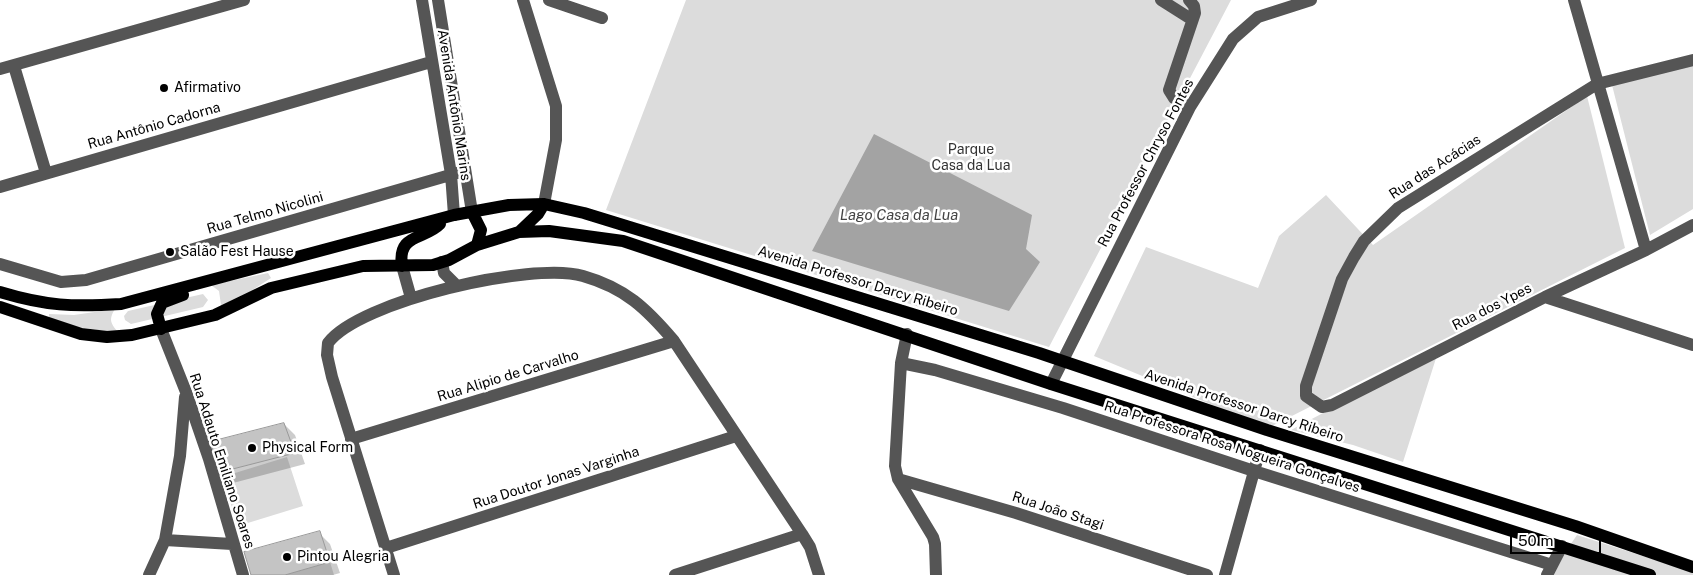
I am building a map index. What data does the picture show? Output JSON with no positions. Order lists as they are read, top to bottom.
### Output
{
  "streets": {
    "main road": ["Avenida Professor Darcy Ribeiro"],
    "street": [
      "Avenida Antônio Marins",
      "Rua Antônio Cadorna",
      "Rua Professor Chryso Fontes",
      "Rua das Acácias",
      "Rua Telmo Nicolini",
      "Rua dos Ypes",
      "Rua Alipio de Carvalho",
      "Rua Professora Rosa Nogueira Gonçalves",
      "Rua Adauto Emiliano Soares",
      "Rua Doutor Jonas Varginha",
      "Rua João Stagi"
    ]
  },
  "crossings": [
    ["Avenida Antônio Marins", "Rua Antônio Cadorna"],
    ["Avenida Antônio Marins", "Rua Telmo Nicolini"],
    ["Avenida Antônio Marins", "Avenida Professor Darcy Ribeiro"],
    ["Rua Professor Chryso Fontes", "Avenida Professor Darcy Ribeiro"],
    ["Rua das Acácias", "Rua dos Ypes"]
  ],
  "water": ["Lago Casa da Lua"],
  "parks": ["Parque Casa da Lua"],
  "places": [
    "Afirmativo",
    "Salão Fest Hause",
    "Physical Form",
    "Pintou Alegria"
  ],
  "scale_bar": "50 m"
}
